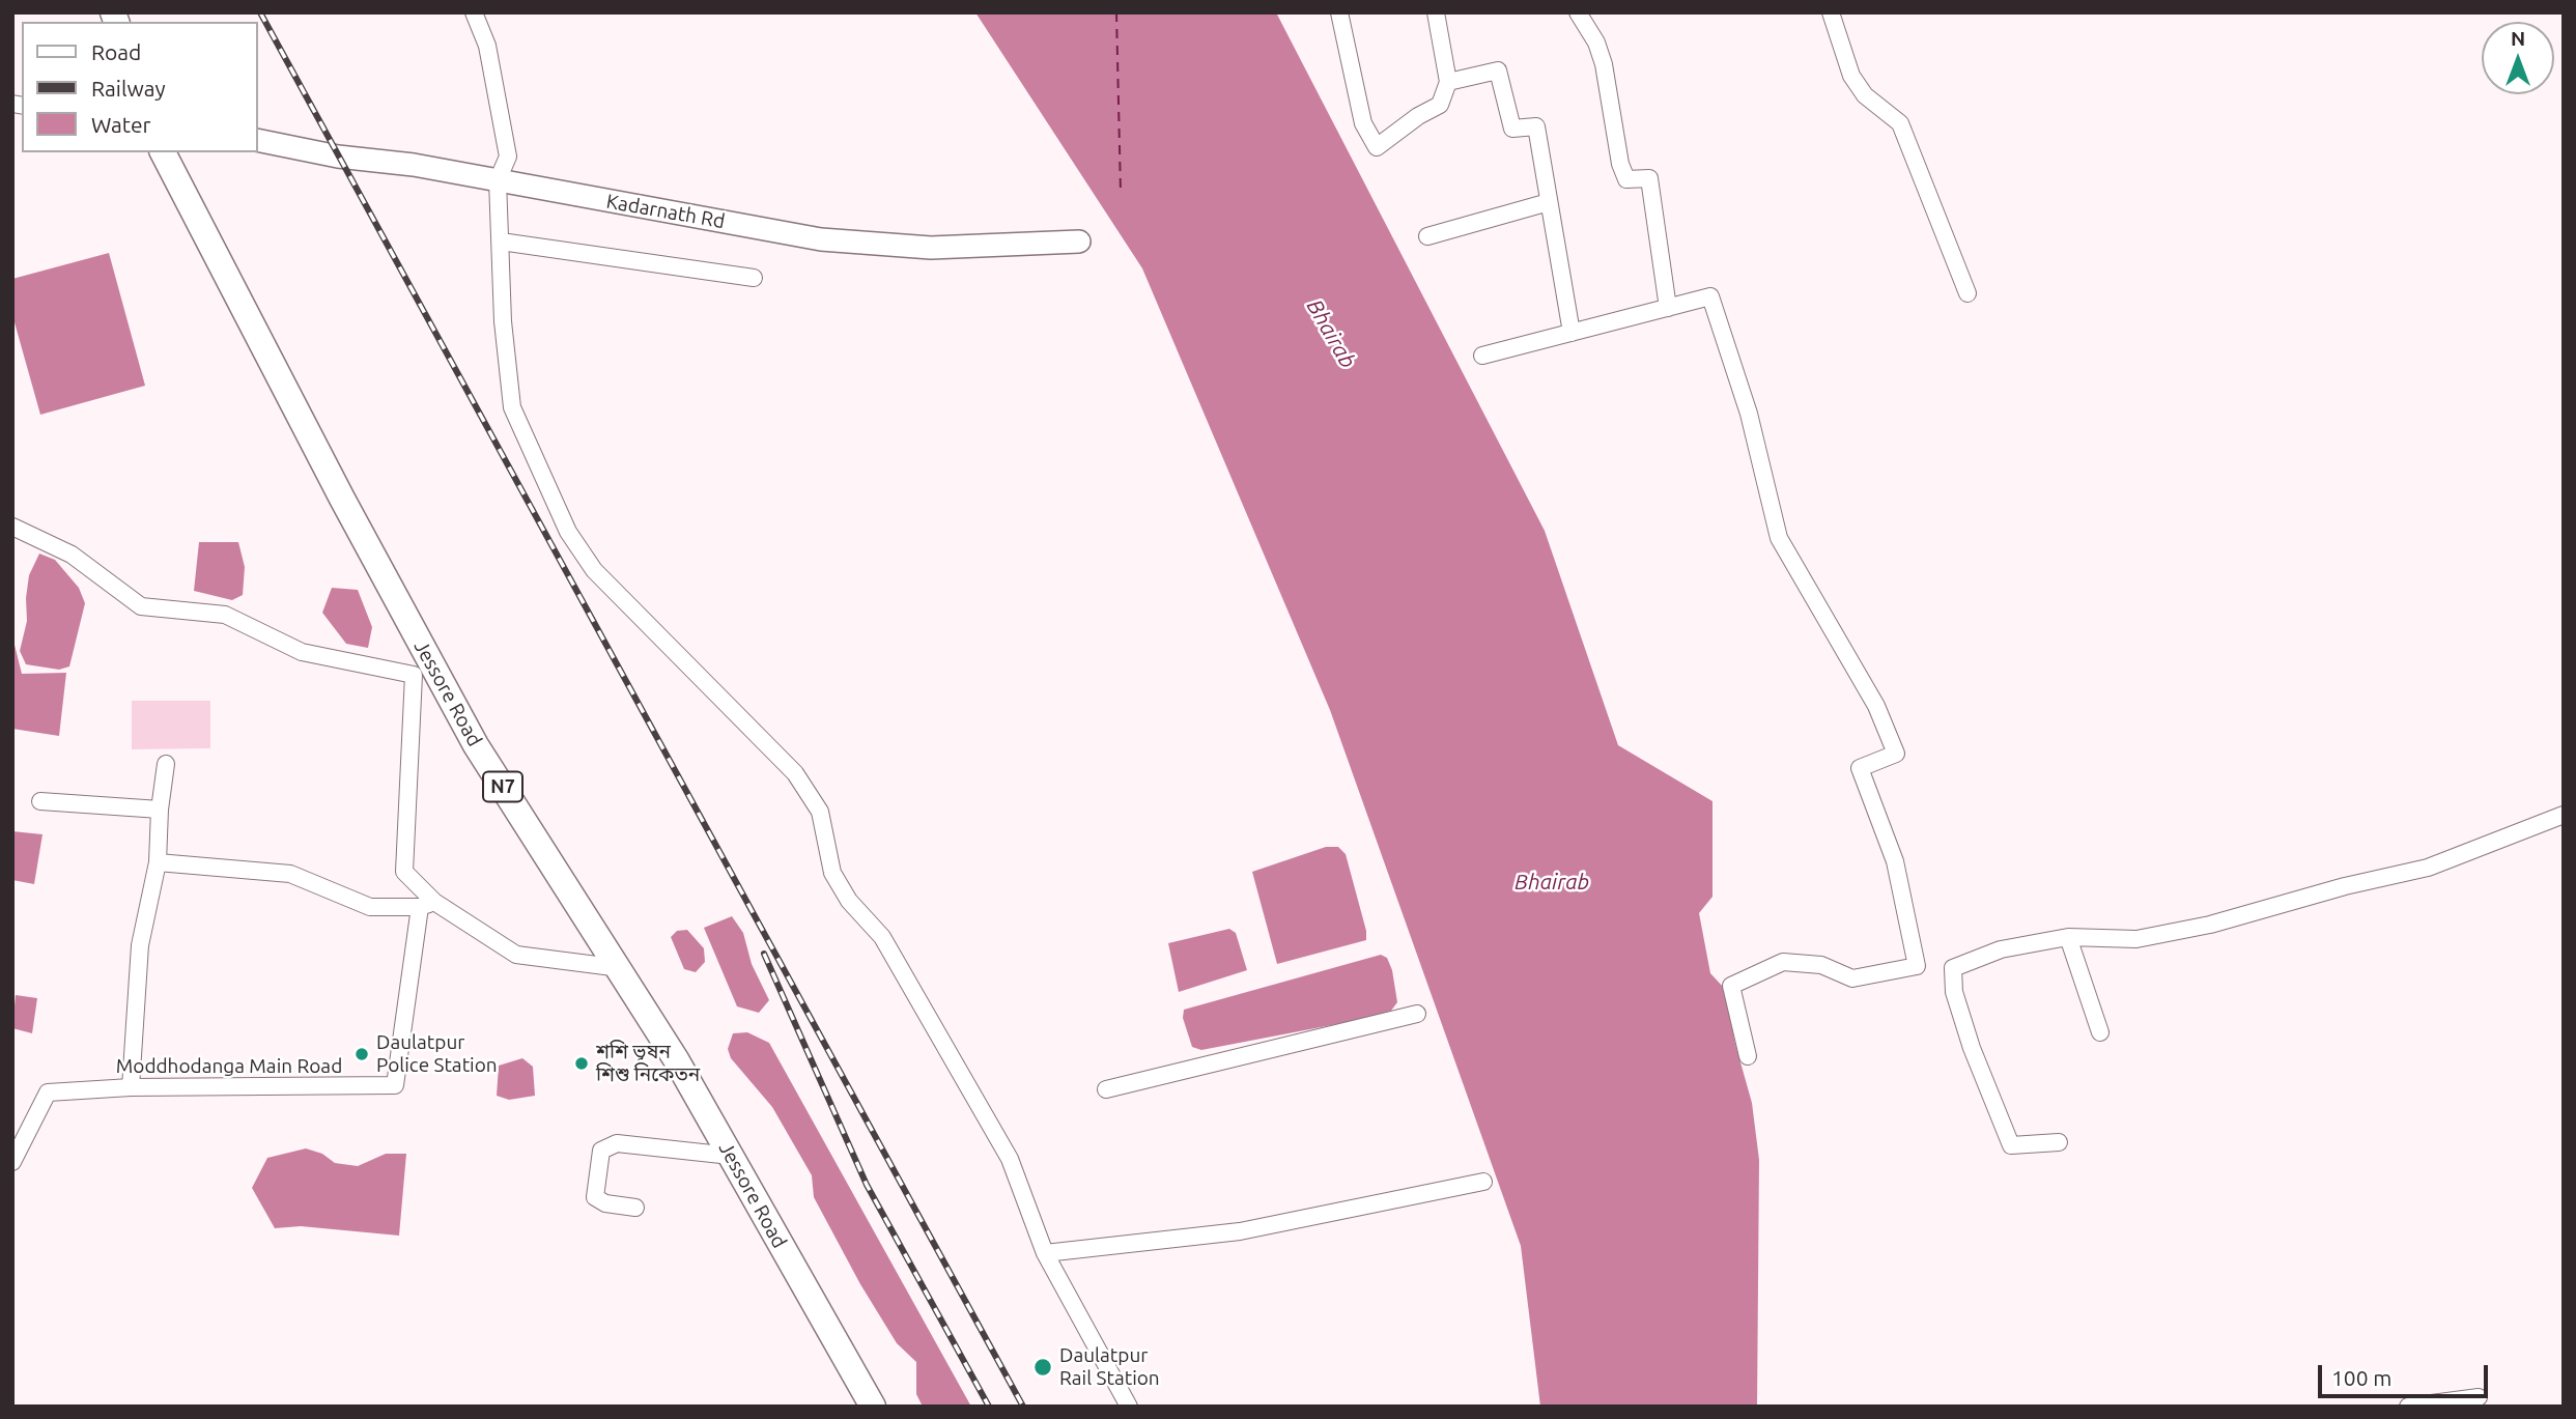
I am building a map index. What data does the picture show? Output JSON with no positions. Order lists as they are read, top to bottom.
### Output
{
  "streets": {
    "highway": ["Jessore Road", "N7"],
    "main road": ["Kadarnath Rd"],
    "street": ["Moddhodanga Main Road"]
  },
  "water": ["Bhairab"],
  "places": ["Daulatpur Police Station", "শশি ভূষন শিশু নিকেতন", "Daulatpur Rail Station"],
  "legend": ["Road", "Railway", "Water"],
  "scale_bar": "100 m",
  "north": "top"
}
